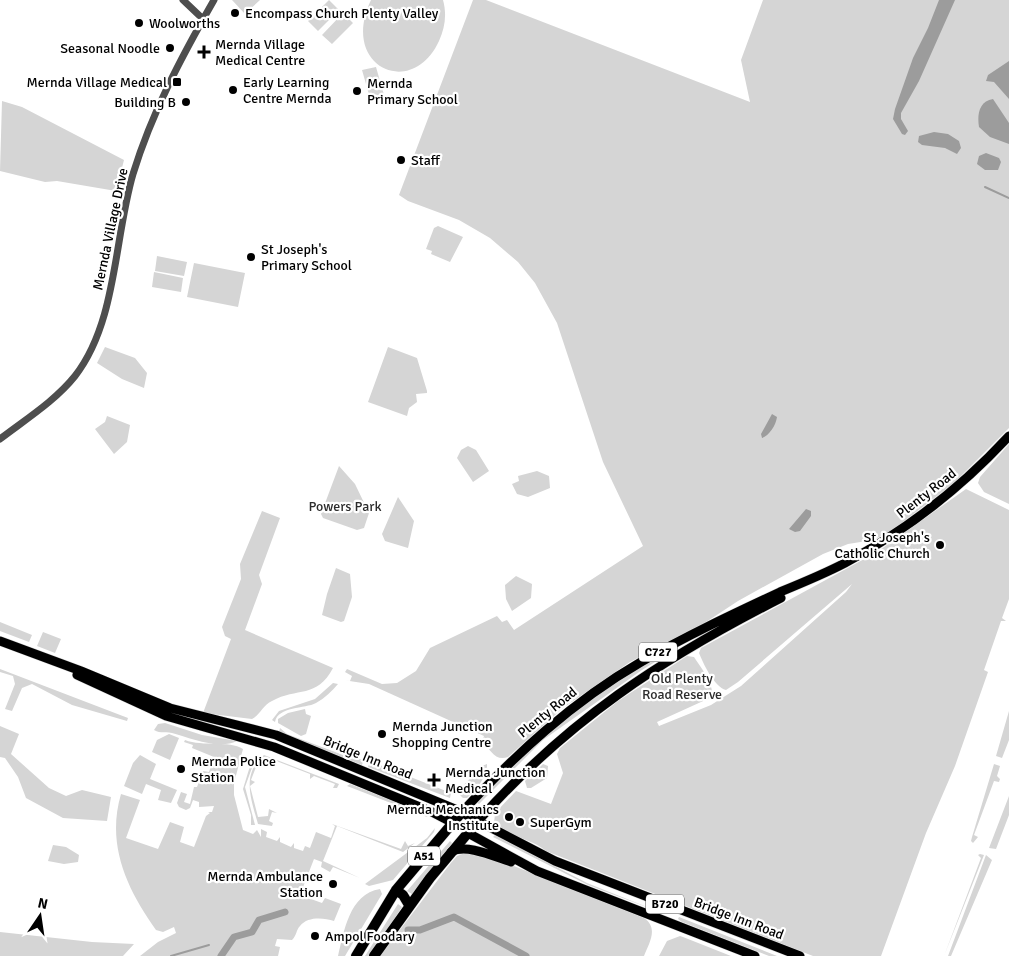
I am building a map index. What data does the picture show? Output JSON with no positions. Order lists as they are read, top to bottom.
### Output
{
  "streets": {
    "highway": [
      "Plenty Road",
      "Bridge Inn Road",
      "A51",
      "B720"
    ],
    "main road": ["C727"],
    "street": ["Mernda Village Drive"]
  },
  "crossings": [
    ["Plenty Road", "Bridge Inn Road"]
  ],
  "parks": ["Powers Park", "Old Plenty Road Reserve"],
  "places": {
    "other": [
      "Encompass Church Plenty Valley",
      "Woolworths",
      "Seasonal Noodle",
      "Early Learning Centre Mernda",
      "Mernda Primary School",
      "Building B",
      "Staff",
      "St Joseph's Primary School",
      "St Joseph's Catholic Church",
      "Mernda Junction Shopping Centre",
      "Mernda Police Station",
      "Mernda Mechanics Institute",
      "SuperGym",
      "Mernda Ambulance Station",
      "Ampol Foodary"
    ],
    "health": ["Mernda Village Medical Centre", "Mernda Junction Medical"],
    "transit": ["Mernda Village Medical"]
  },
  "north": "top"
}
